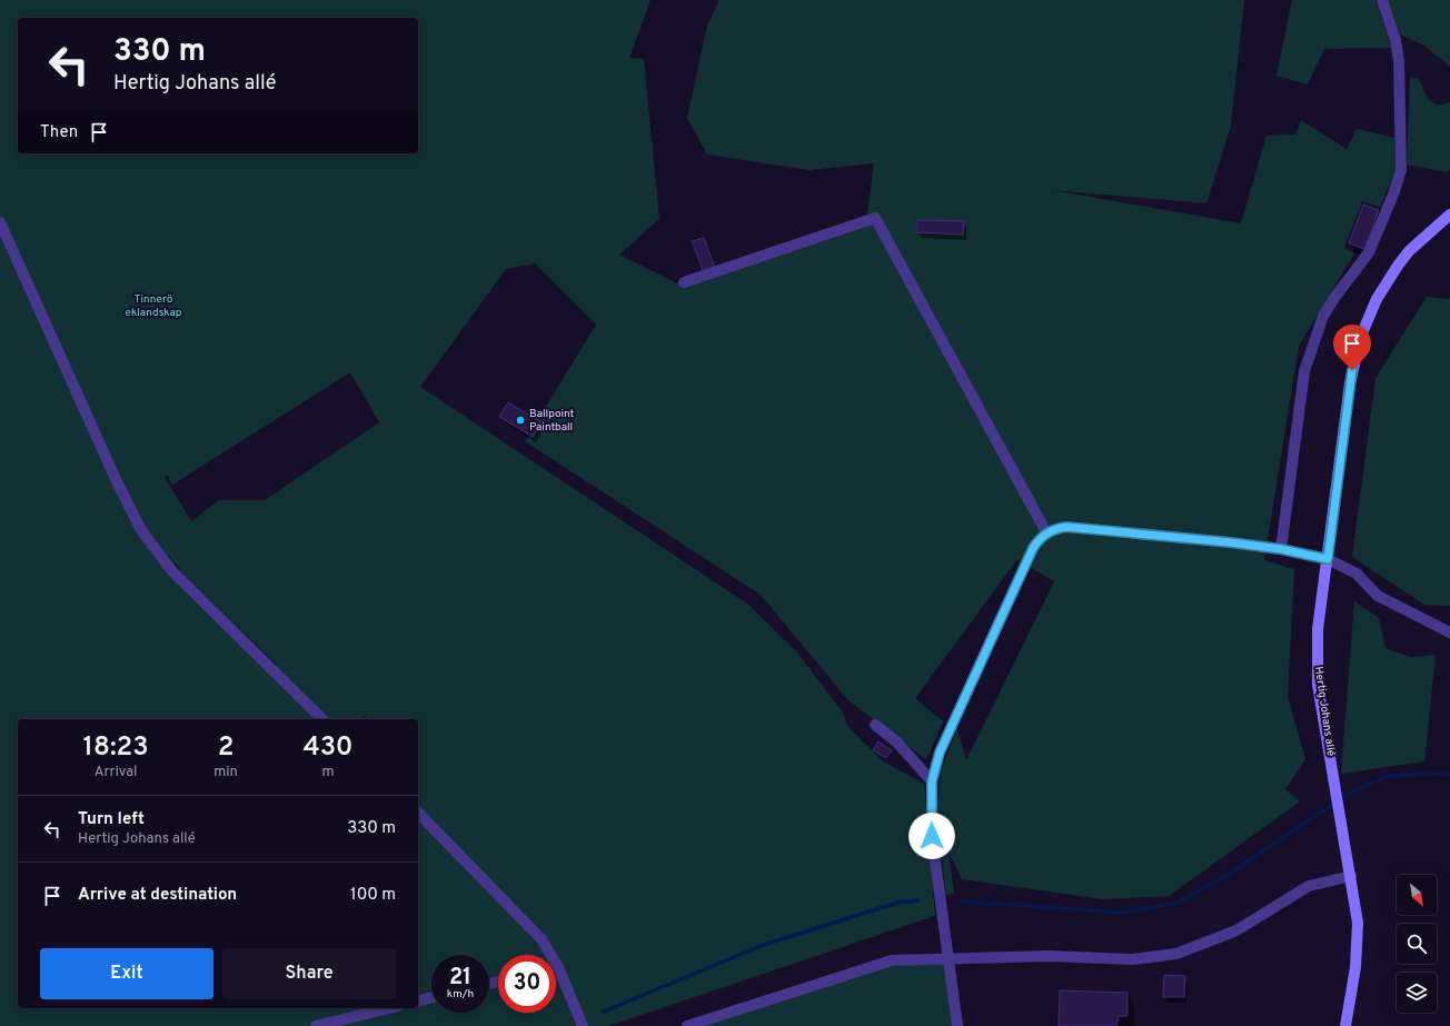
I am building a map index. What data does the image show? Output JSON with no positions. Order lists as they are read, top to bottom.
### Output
{
  "streets": {
    "street": ["Hertig Johans allé"]
  },
  "parks": ["Tinnerö eklandskap"],
  "places": ["Ballpoint Paintball"],
  "north": "bottom right",
  "page": {
    "turn": ["330 m", "Hertig Johans allé"],
    "then": "Then",
    "eta": [
      "18:23",
      "Arrival",
      "2",
      "min",
      "430",
      "m"
    ],
    "list": [
      {
        "name": "Turn left",
        "note": "Hertig Johans allé",
        "value": "330 m"
      },
      {
        "name": "Arrive at destination",
        "value": "100 m"
      }
    ],
    "buttons": ["Exit", "Share"],
    "speed": "21 km/h",
    "limit": "30"
  }
}
